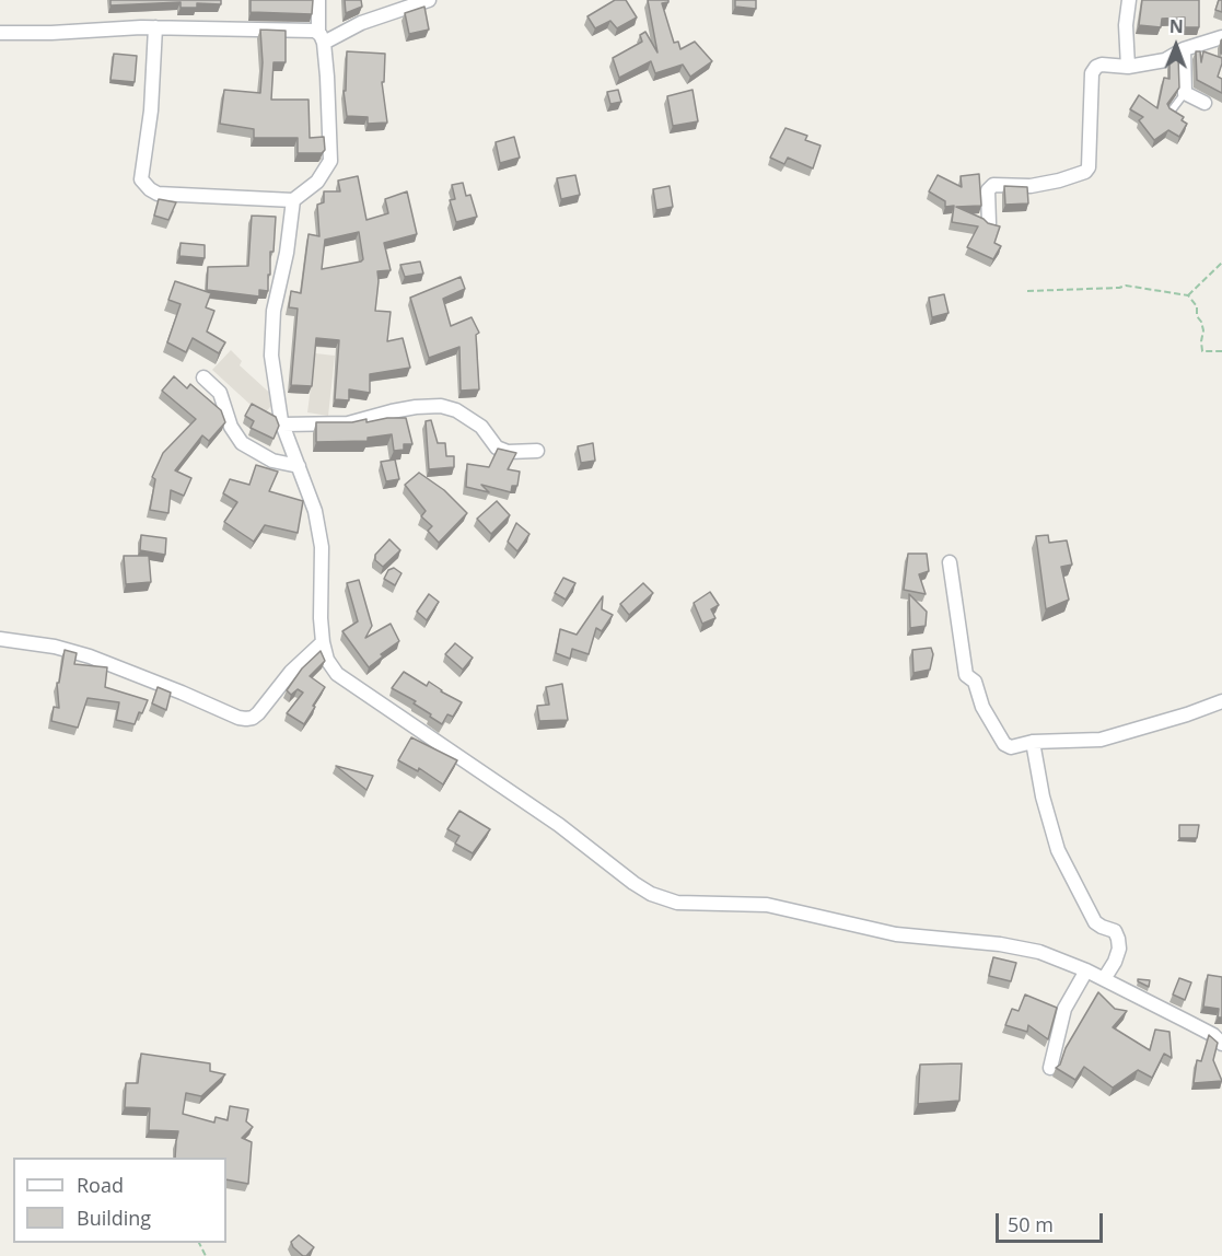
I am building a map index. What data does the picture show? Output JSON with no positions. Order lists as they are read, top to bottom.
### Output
{
  "legend": ["Road", "Building"],
  "scale_bar": "50 m",
  "north": "top"
}
